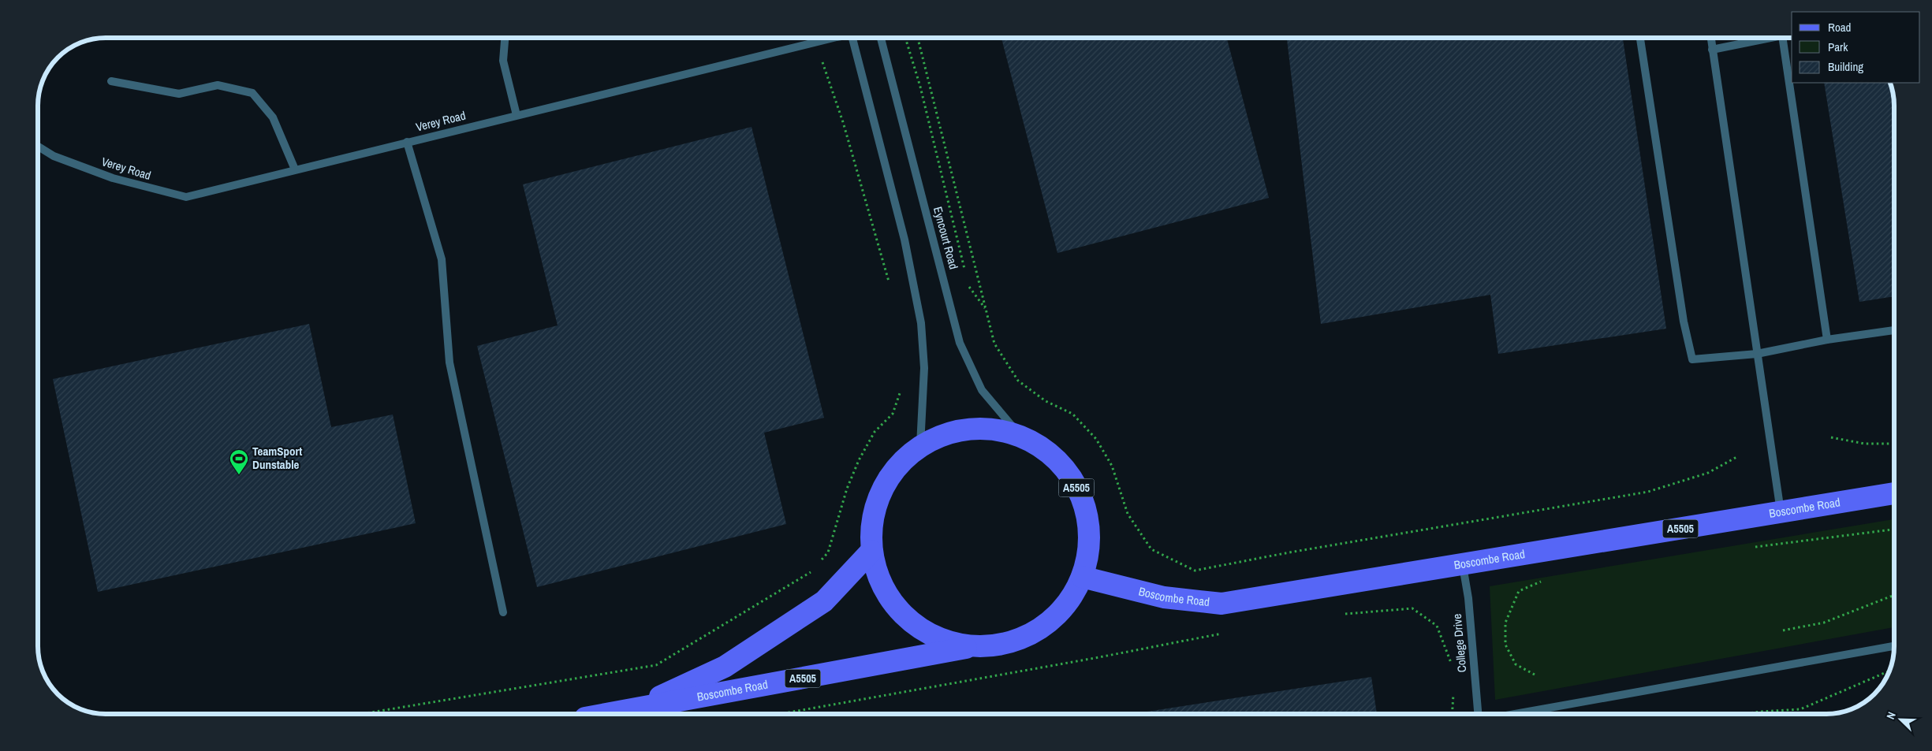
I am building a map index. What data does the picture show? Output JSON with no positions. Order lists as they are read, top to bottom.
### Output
{
  "streets": {
    "main road": ["A5505", "Boscombe Road"],
    "street": ["Verey Road", "Eyncourt Road", "College Drive"]
  },
  "crossings": [
    ["Eyncourt Road", "A5505"],
    ["A5505", "Boscombe Road"],
    ["Boscombe Road", "College Drive"]
  ],
  "places": {
    "sports": ["TeamSport Dunstable"]
  },
  "legend": ["Road", "Park", "Building"],
  "north": "top left"
}
